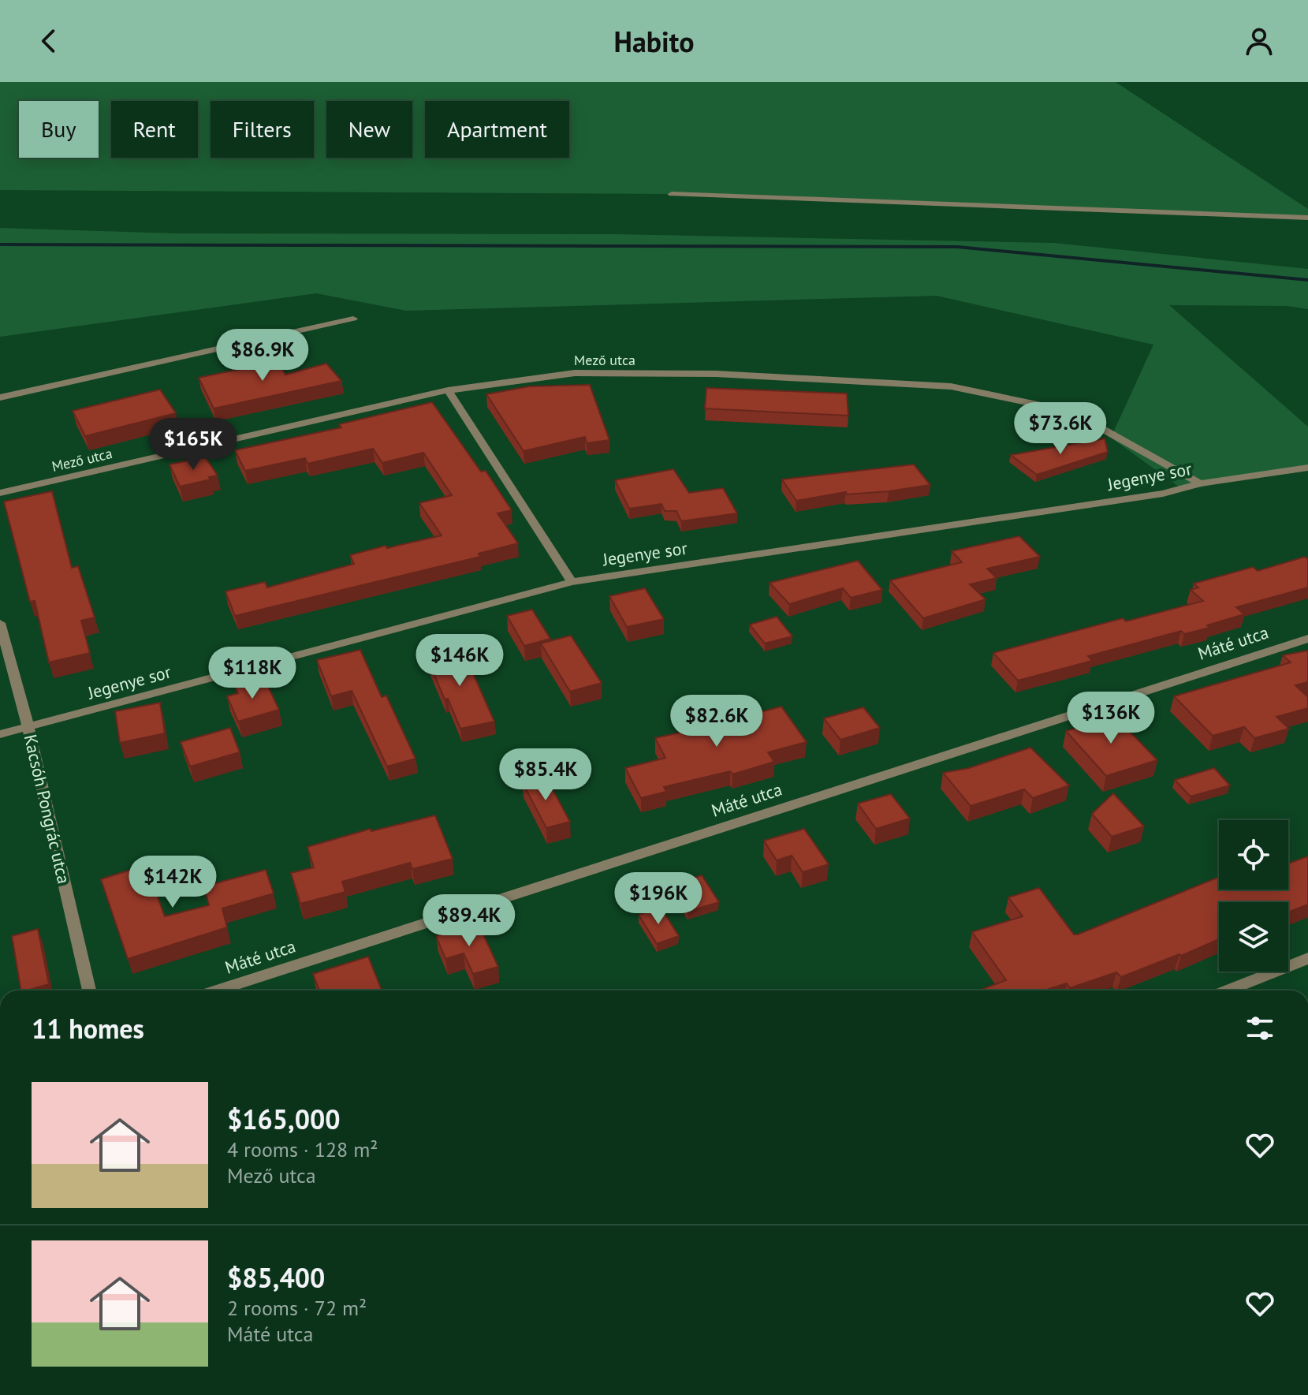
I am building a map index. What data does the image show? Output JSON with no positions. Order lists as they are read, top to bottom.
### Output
{
  "streets": {
    "street": [
      "Mező utca",
      "Jegenye sor",
      "Máté utca",
      "Kacsóh Pongrác utca"
    ]
  },
  "crossings": [
    ["Mező utca", "Jegenye sor"],
    ["Jegenye sor", "Kacsóh Pongrác utca"]
  ],
  "page": {
    "header": "Habito",
    "chip": [
      "Buy",
      "Rent",
      "Filters",
      "New",
      "Apartment"
    ],
    "price": [
      "$86.9K",
      "$73.6K",
      "$165K",
      "$146K",
      "$118K",
      "$136K",
      "$82.6K",
      "$85.4K",
      "$142K",
      "$196K",
      "$89.4K"
    ],
    "heading": "11 homes",
    "list": [
      {
        "name": "$165,000",
        "note": "4 rooms · 128 m² · Mező utca"
      },
      {
        "name": "$85,400",
        "note": "2 rooms · 72 m² · Máté utca"
      }
    ]
  }
}
